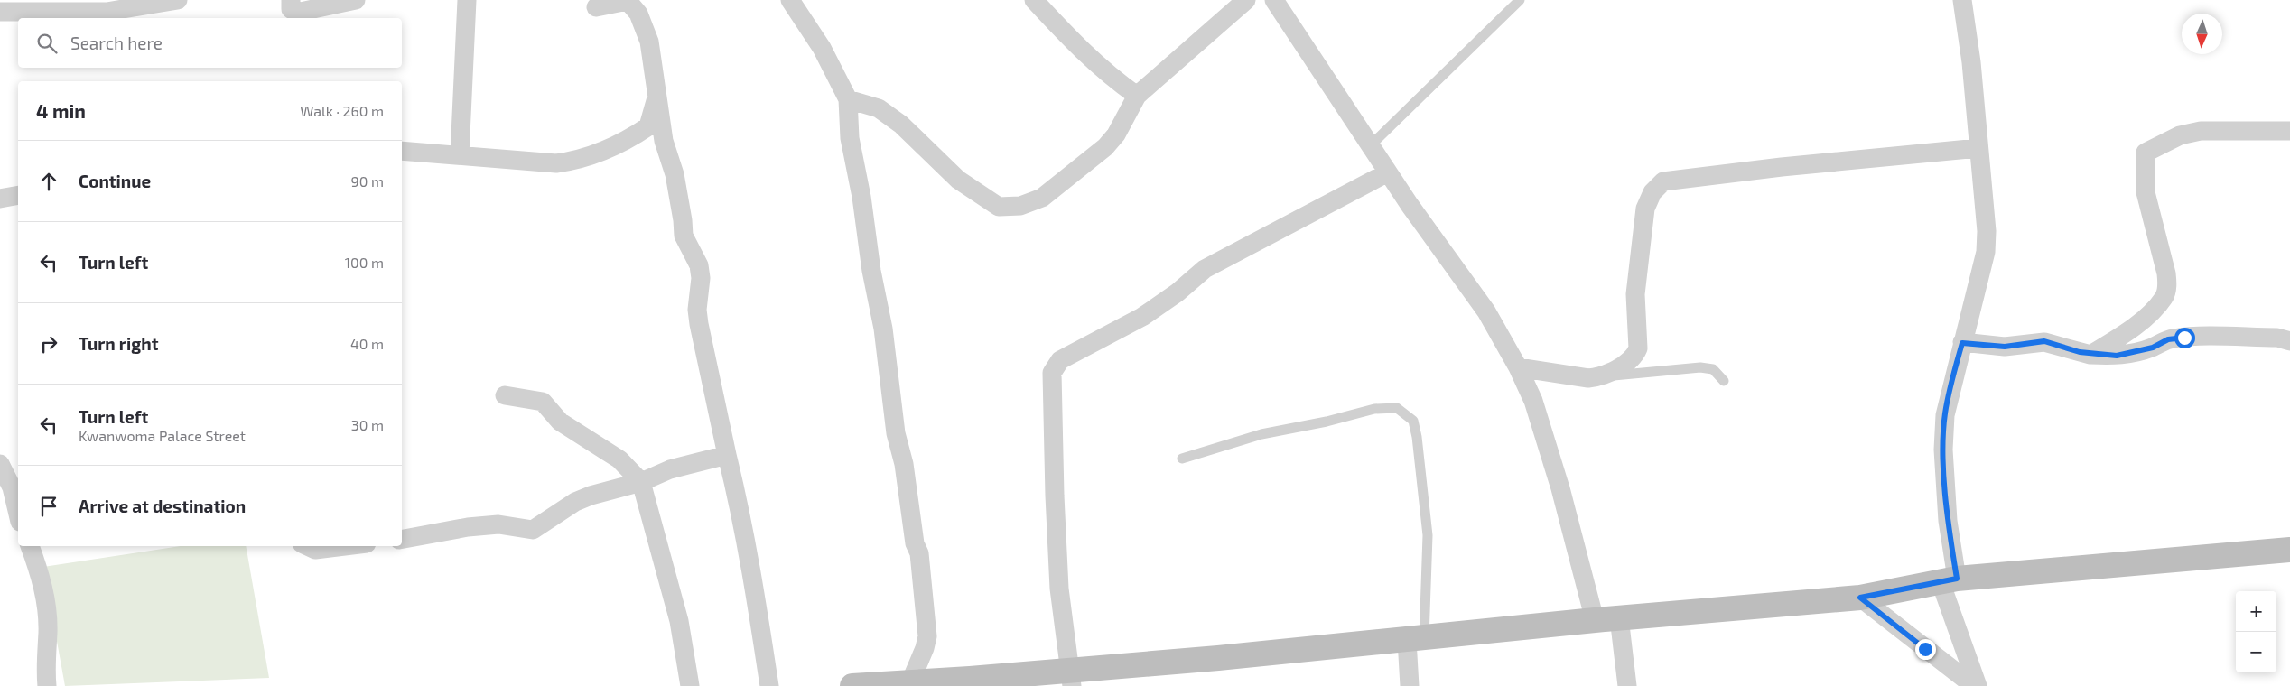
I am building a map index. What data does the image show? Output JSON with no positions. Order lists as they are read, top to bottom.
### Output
{
  "north": "bottom",
  "page": {
    "search": "Search here",
    "heading": ["4 min", "Walk · 260 m"],
    "list": [
      ["Continue", "90 m"],
      ["Turn left", "100 m"],
      ["Turn right", "40 m"],
      ["Turn left", "Kwanwoma Palace Street", "30 m"],
      "Arrive at destination"
    ],
    "map_buttons": ["+", "−"]
  }
}
